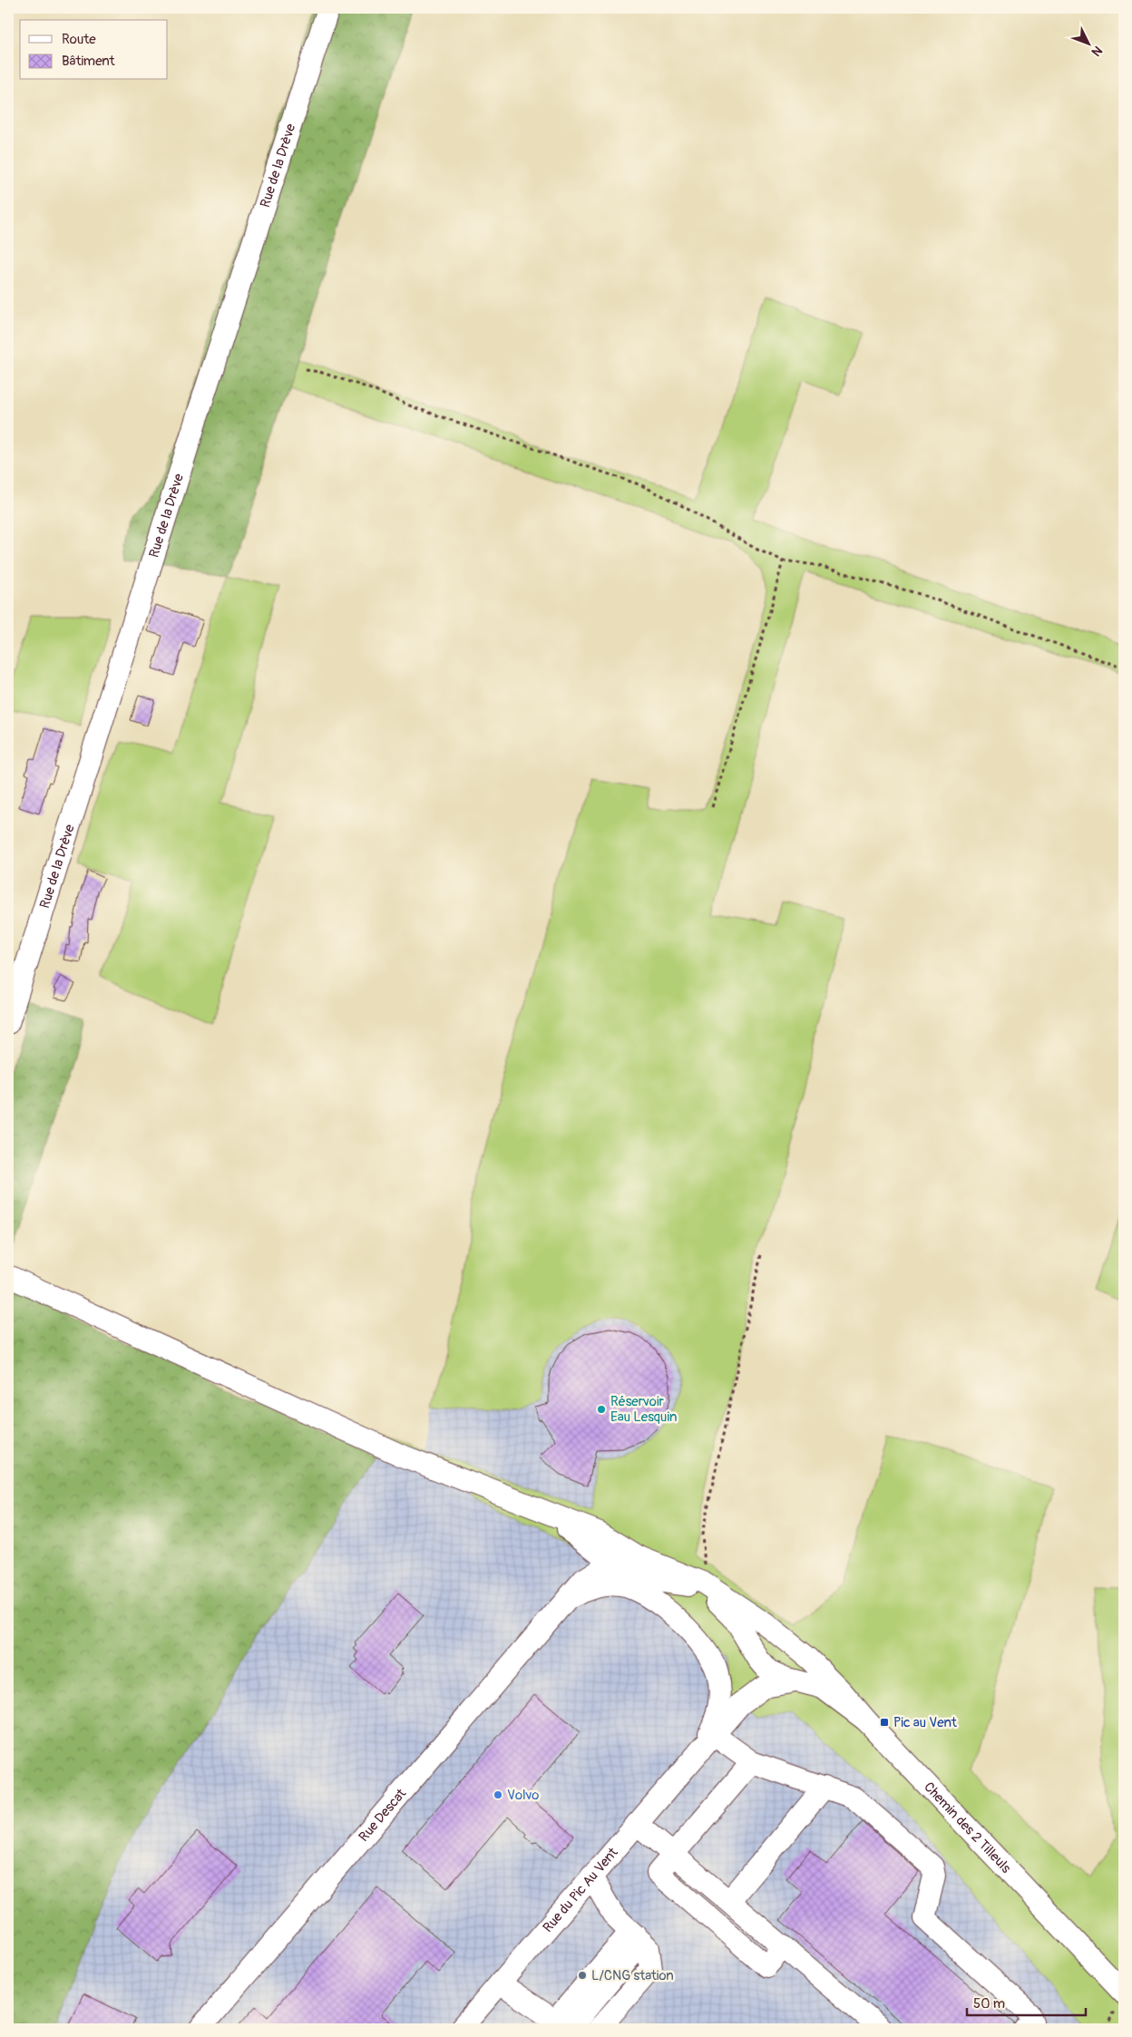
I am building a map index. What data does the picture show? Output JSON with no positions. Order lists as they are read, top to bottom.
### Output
{
  "streets": {
    "street": [
      "Rue de la Drève",
      "Rue Descat",
      "Chemin des 2 Tilleuls",
      "Rue du Pic Au Vent"
    ]
  },
  "crossings": [
    ["Rue Descat", "Rue du Pic Au Vent"],
    ["Chemin des 2 Tilleuls", "Rue du Pic Au Vent"]
  ],
  "places": {
    "other": ["Réservoir Eau Lesquin", "Volvo", "L/CNG station"],
    "transit": ["Pic au Vent"]
  },
  "legend": ["Route", "Bâtiment"],
  "scale_bar": "50 m",
  "north": "bottom right"
}
